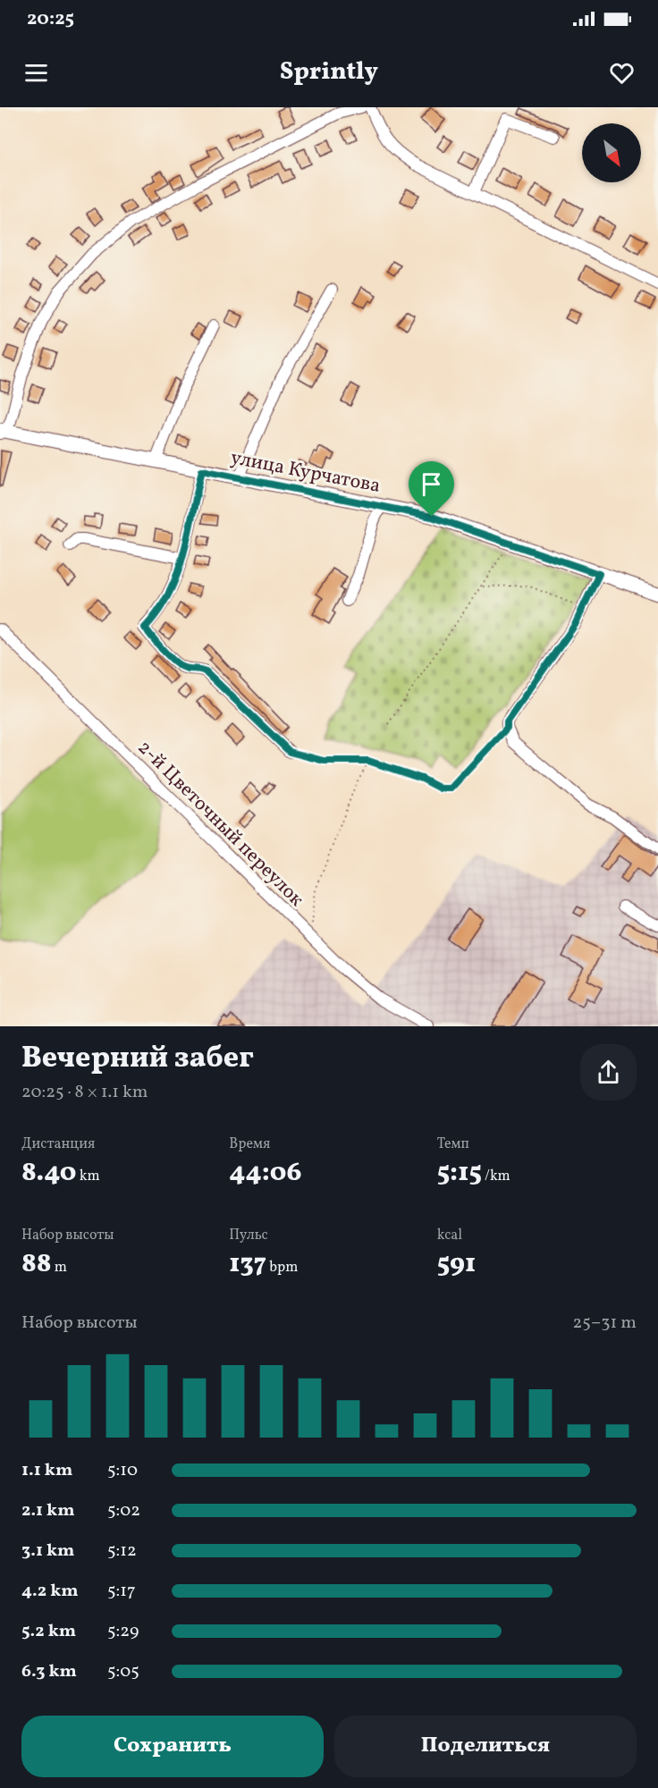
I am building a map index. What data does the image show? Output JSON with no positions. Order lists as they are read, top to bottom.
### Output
{
  "streets": {
    "main road": ["улица Курчатова"],
    "street": ["2-й Цветочный переулок"]
  },
  "north": "bottom right",
  "page": {
    "status": "20:25",
    "header": "Sprintly",
    "heading": ["Вечерний забег", "20:25 · 8 × 1.1 km"],
    "stats": [
      ["Дистанция", "8.40 km"],
      ["Время", "44:06"],
      ["Темп", "5:15 /km"],
      ["Набор высоты", "88 m"],
      ["Пульс", "137 bpm"],
      ["kcal", "591"]
    ],
    "chart": ["Набор высоты", "25–31 m"],
    "list": [
      {
        "name": "1.1 km",
        "note": "5:10"
      },
      {
        "name": "2.1 km",
        "note": "5:02"
      },
      {
        "name": "3.1 km",
        "note": "5:12"
      },
      {
        "name": "4.2 km",
        "note": "5:17"
      },
      {
        "name": "5.2 km",
        "note": "5:29"
      },
      {
        "name": "6.3 km",
        "note": "5:05"
      }
    ],
    "buttons": ["Сохранить", "Поделиться"]
  }
}
